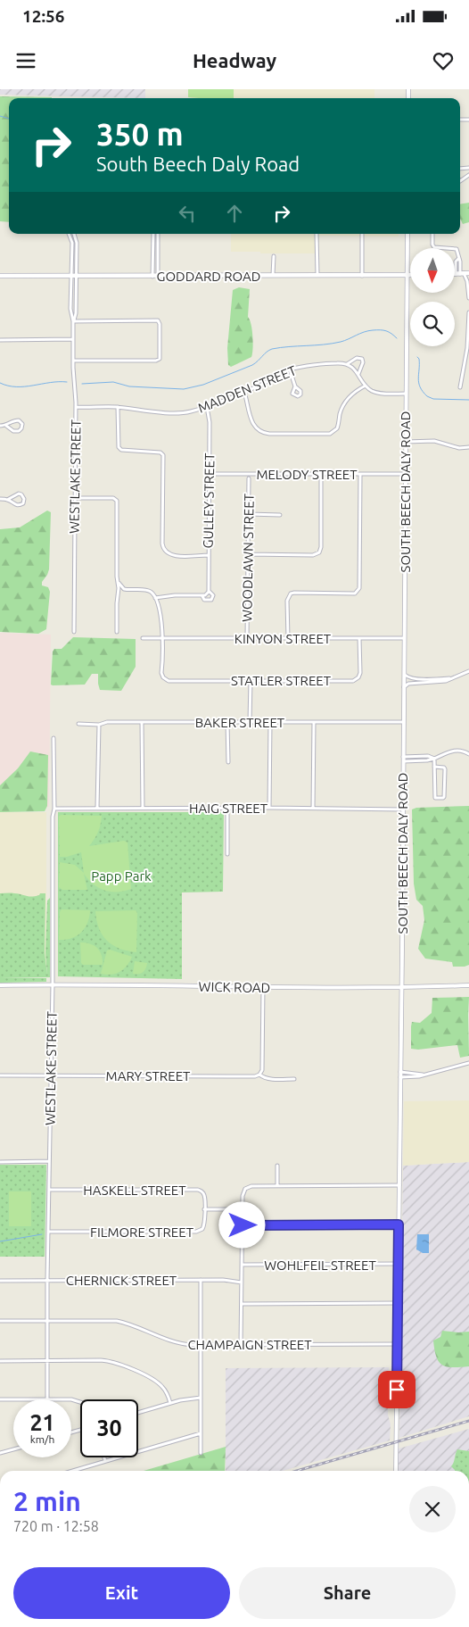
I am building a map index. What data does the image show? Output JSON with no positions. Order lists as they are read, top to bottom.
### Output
{
  "streets": {
    "main road": ["GODDARD ROAD"],
    "street": [
      "MADDEN STREET",
      "MELODY STREET",
      "WESTLAKE STREET",
      "SOUTH BEECH DALY ROAD",
      "GULLEY STREET",
      "WOODLAWN STREET",
      "KINYON STREET",
      "STATLER STREET",
      "BAKER STREET",
      "HAIG STREET",
      "WICK ROAD",
      "MARY STREET",
      "HASKELL STREET",
      "FILMORE STREET",
      "WOHLFEIL STREET",
      "CHERNICK STREET",
      "CHAMPAIGN STREET"
    ]
  },
  "crossings": [
    ["GODDARD ROAD", "WESTLAKE STREET"],
    ["GODDARD ROAD", "SOUTH BEECH DALY ROAD"],
    ["MADDEN STREET", "WESTLAKE STREET"],
    ["MADDEN STREET", "GULLEY STREET"],
    ["MELODY STREET", "SOUTH BEECH DALY ROAD"],
    ["MELODY STREET", "GULLEY STREET"],
    ["WESTLAKE STREET", "HAIG STREET"],
    ["WESTLAKE STREET", "WICK ROAD"],
    ["WESTLAKE STREET", "MARY STREET"],
    ["WESTLAKE STREET", "HASKELL STREET"],
    ["WESTLAKE STREET", "FILMORE STREET"],
    ["WESTLAKE STREET", "CHERNICK STREET"],
    ["WESTLAKE STREET", "CHAMPAIGN STREET"],
    ["SOUTH BEECH DALY ROAD", "KINYON STREET"],
    ["SOUTH BEECH DALY ROAD", "BAKER STREET"],
    ["SOUTH BEECH DALY ROAD", "HAIG STREET"],
    ["SOUTH BEECH DALY ROAD", "WICK ROAD"],
    ["SOUTH BEECH DALY ROAD", "WOHLFEIL STREET"],
    ["SOUTH BEECH DALY ROAD", "CHAMPAIGN STREET"],
    ["WOODLAWN STREET", "KINYON STREET"],
    ["KINYON STREET", "STATLER STREET"],
    ["HASKELL STREET", "FILMORE STREET"]
  ],
  "parks": ["Papp Park"],
  "north": "bottom",
  "page": {
    "status": "12:56",
    "header": "Headway",
    "turn": ["350 m", "South Beech Daly Road"],
    "speed": "21 km/h",
    "limit": "30",
    "heading": ["2 min", "720 m · 12:58"],
    "buttons": ["Exit", "Share"]
  }
}
